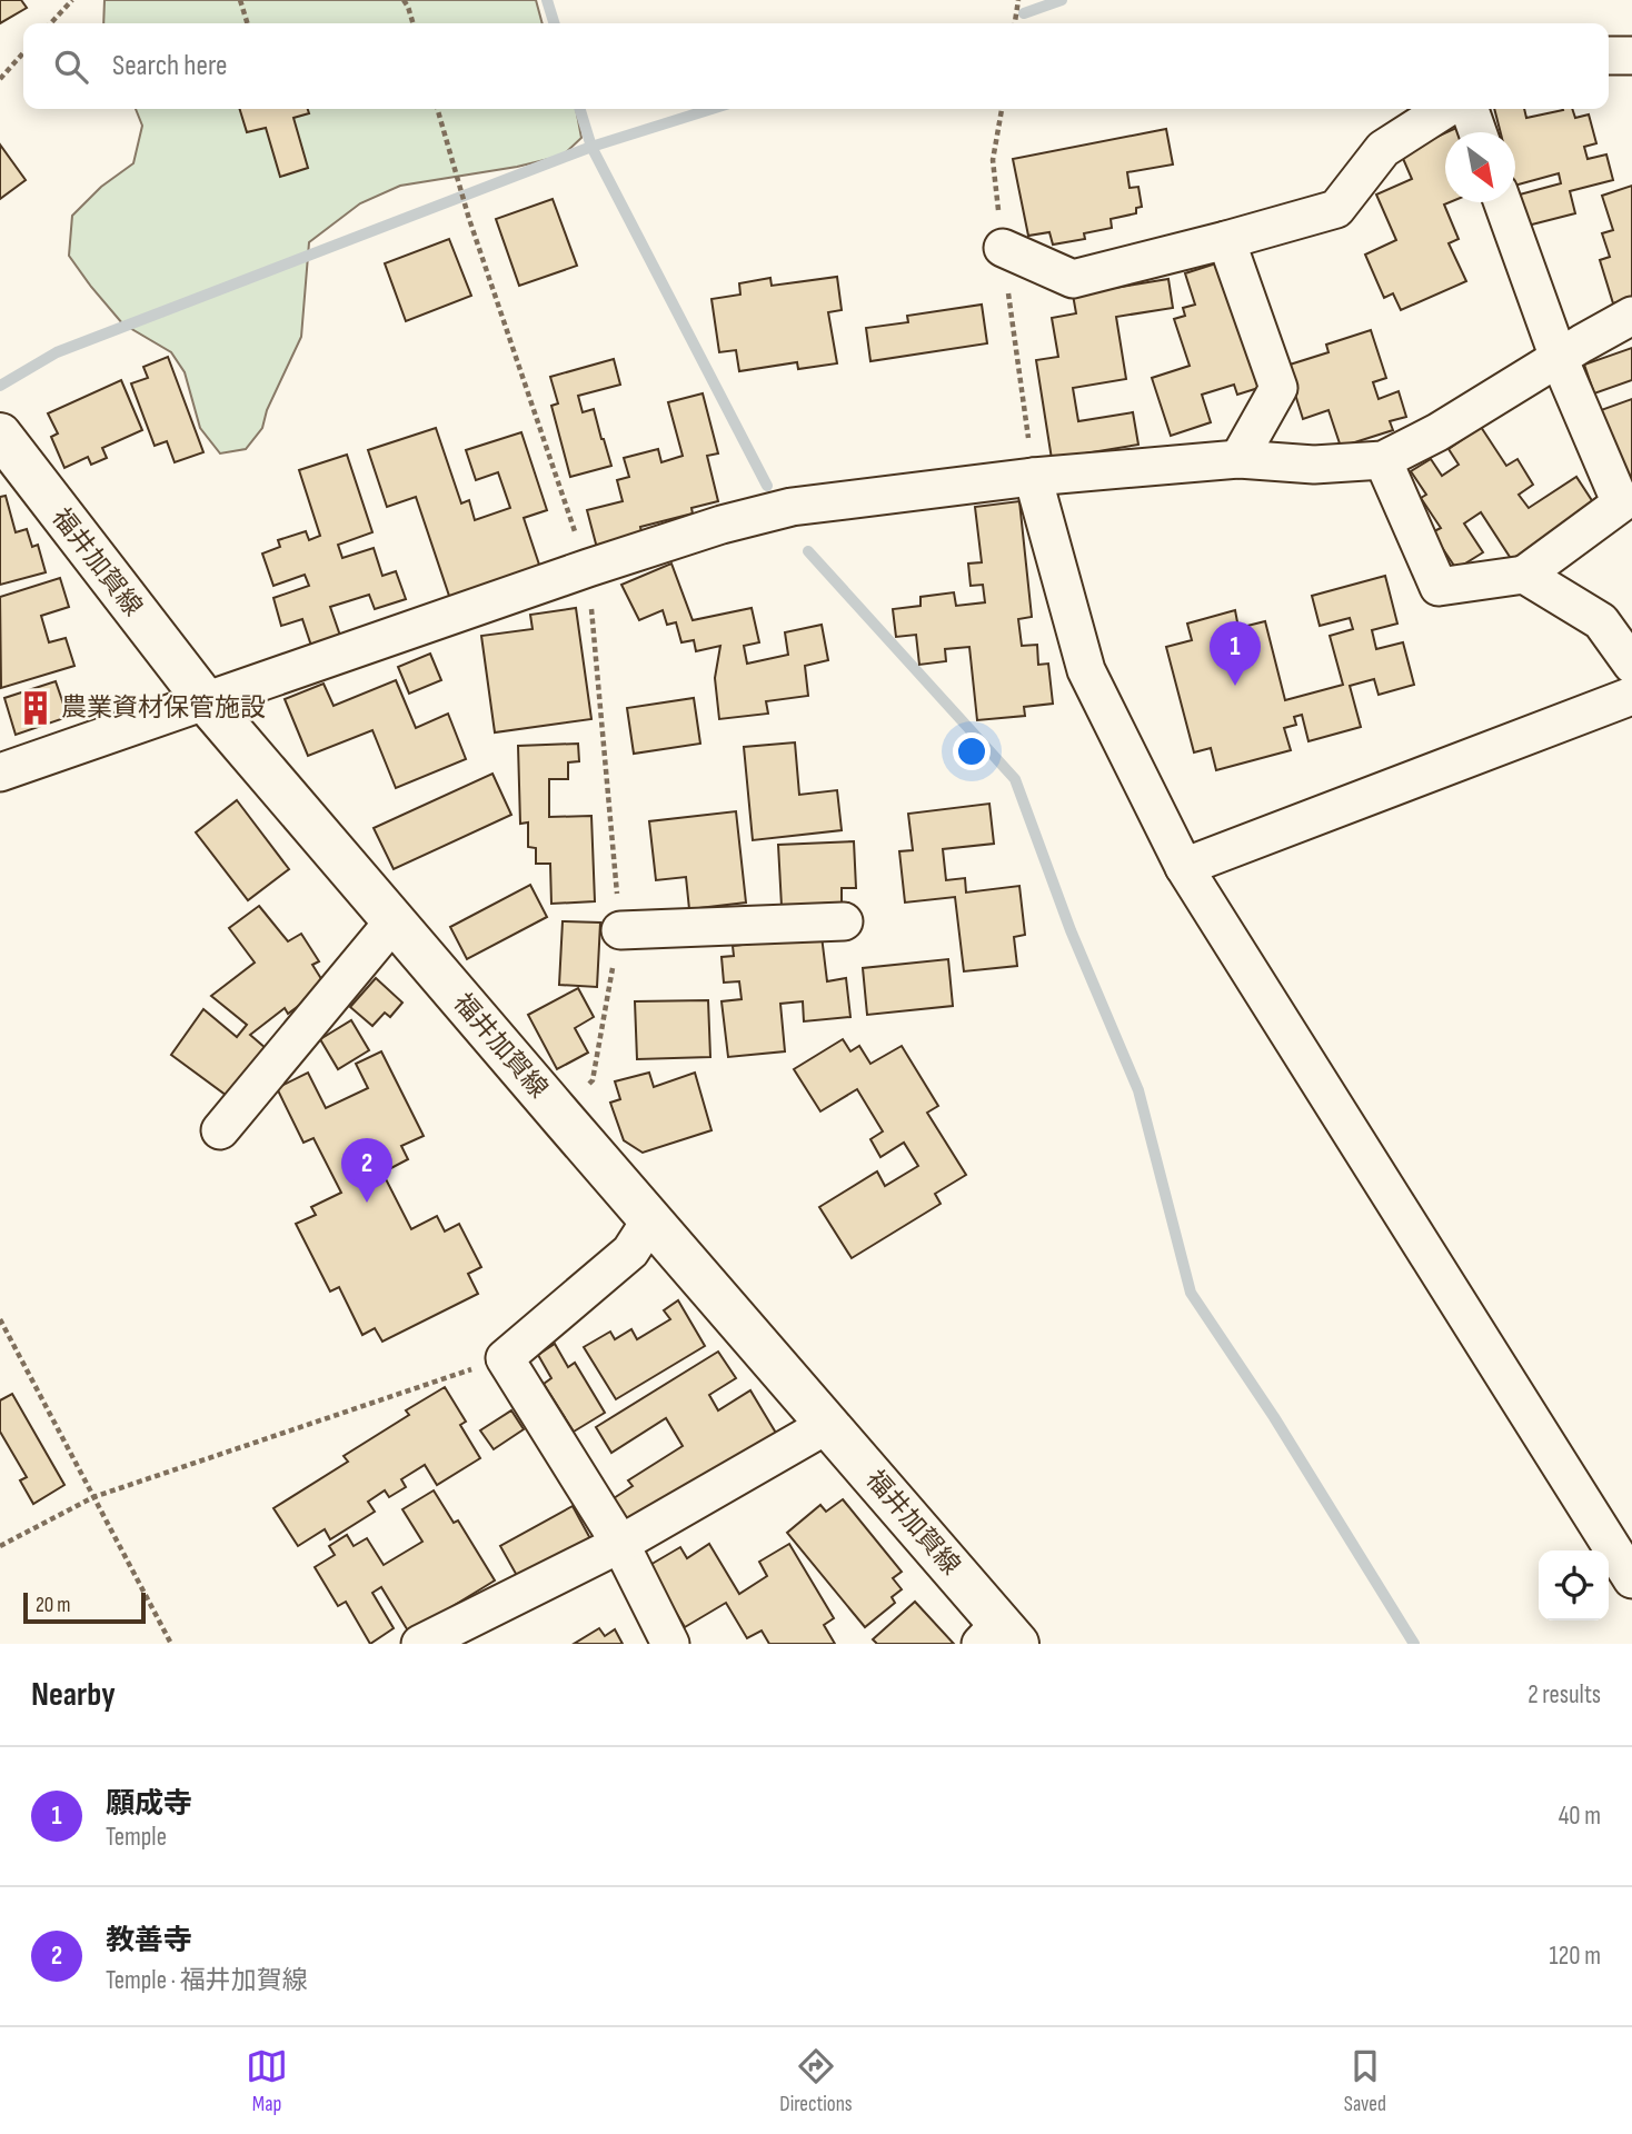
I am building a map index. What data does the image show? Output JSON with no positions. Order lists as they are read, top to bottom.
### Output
{
  "streets": {
    "main road": ["福井加賀線"]
  },
  "places": {
    "building": ["農業資材保管施設"]
  },
  "scale_bar": "20 m",
  "north": "bottom right",
  "page": {
    "search": "Search here",
    "pins": ["1", "2"],
    "scale": "20 m",
    "heading": ["Nearby", "2 results"],
    "list": [
      {
        "mark": "1",
        "name": "願成寺",
        "note": "Temple",
        "value": "40 m"
      },
      {
        "mark": "2",
        "name": "教善寺",
        "note": "Temple · 福井加賀線",
        "value": "120 m"
      }
    ],
    "nav": ["Map", "Directions", "Saved"]
  }
}
